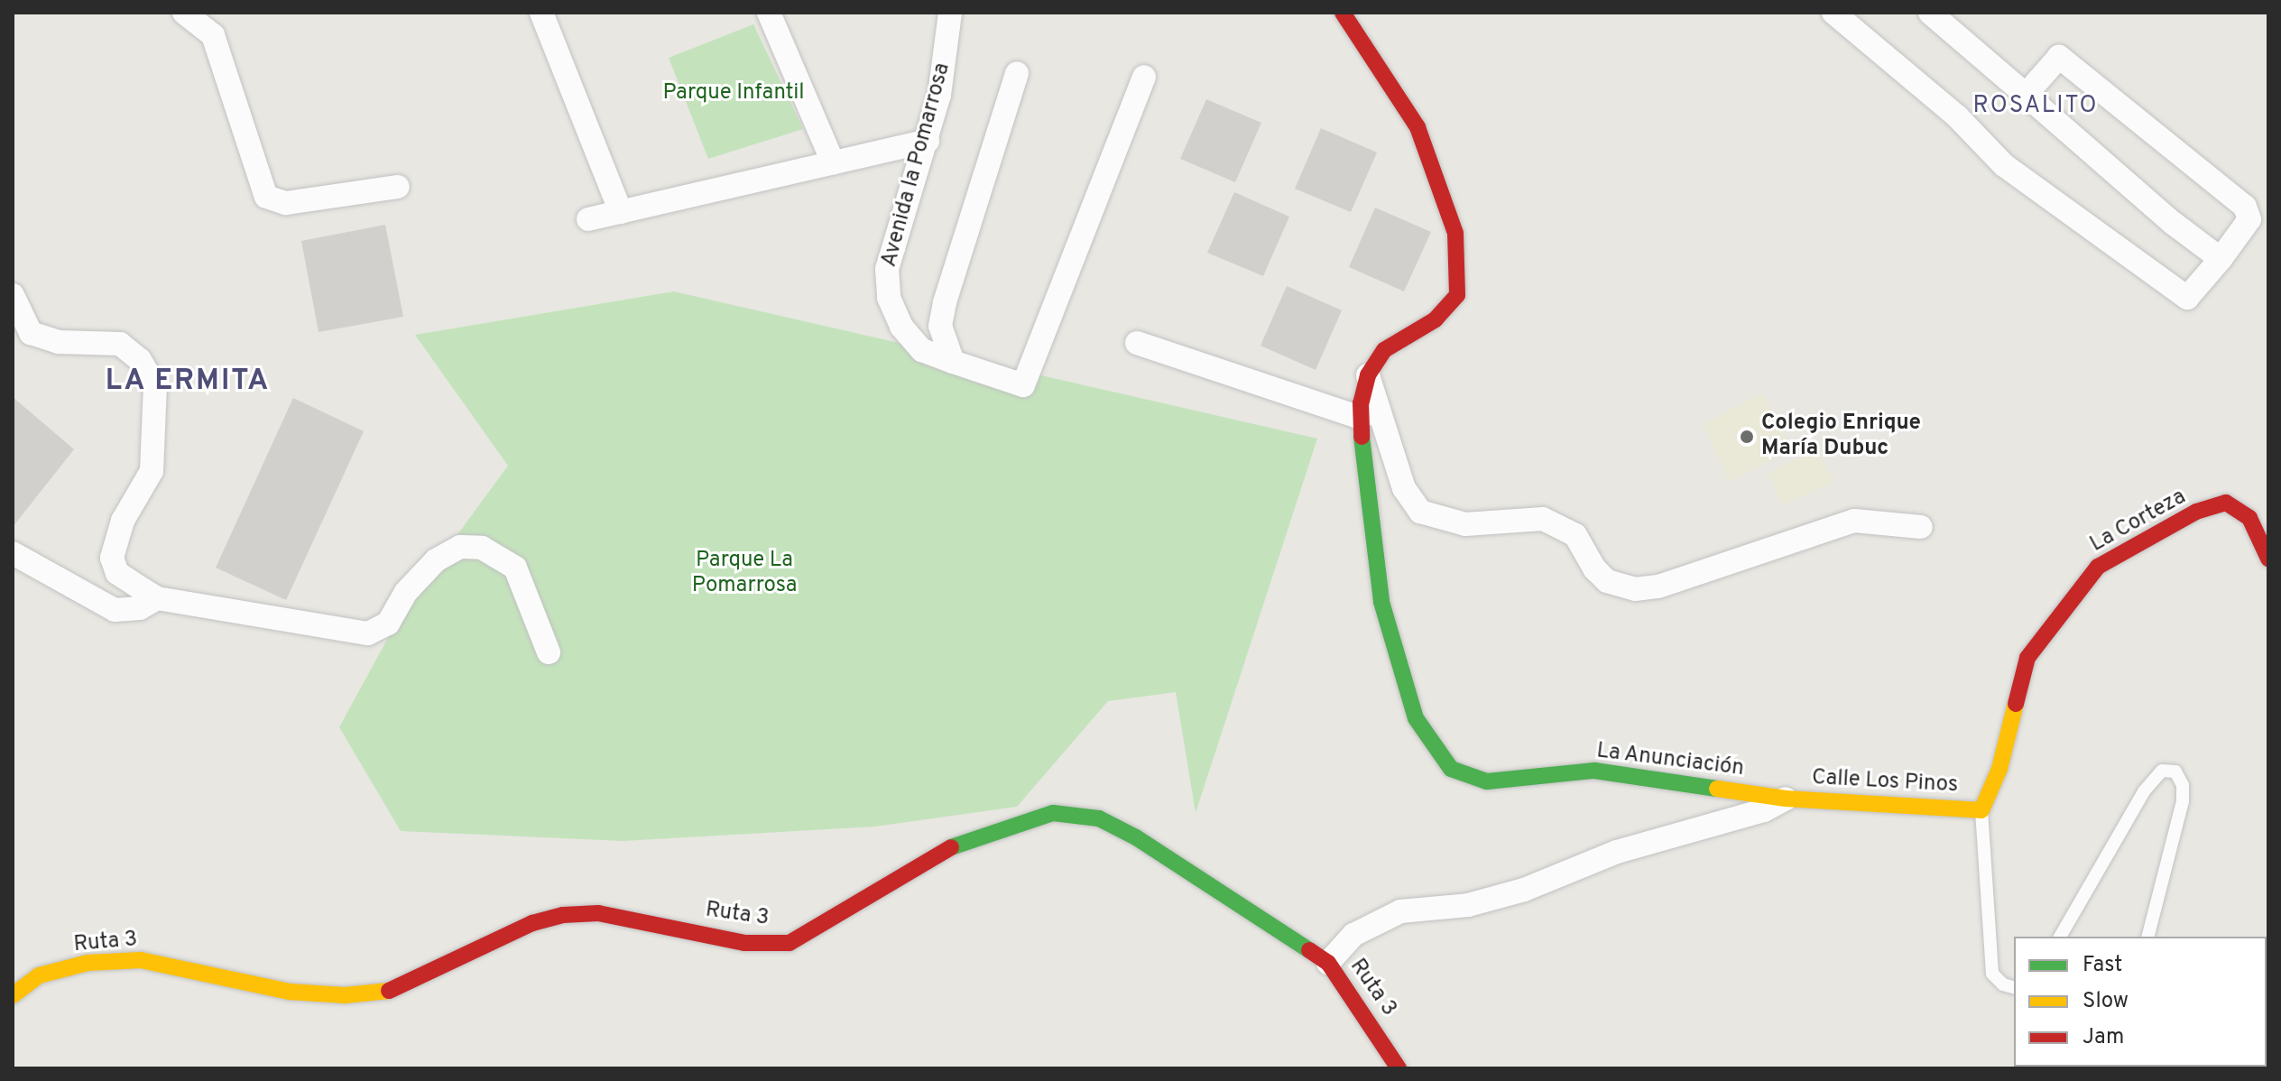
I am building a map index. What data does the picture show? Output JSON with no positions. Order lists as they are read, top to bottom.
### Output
{
  "streets": {
    "street": [
      "Avenida la Pomarrosa",
      "La Corteza",
      "La Anunciación",
      "Calle Los Pinos",
      "Ruta 3"
    ]
  },
  "crossings": [
    ["La Corteza", "Calle Los Pinos"],
    ["La Anunciación", "Calle Los Pinos"]
  ],
  "districts": ["ROSALITO", "LA ERMITA"],
  "parks": ["Parque Infantil", "Parque La Pomarrosa"],
  "places": ["Colegio Enrique María Dubuc"],
  "legend": ["Fast", "Slow", "Jam"]
}
